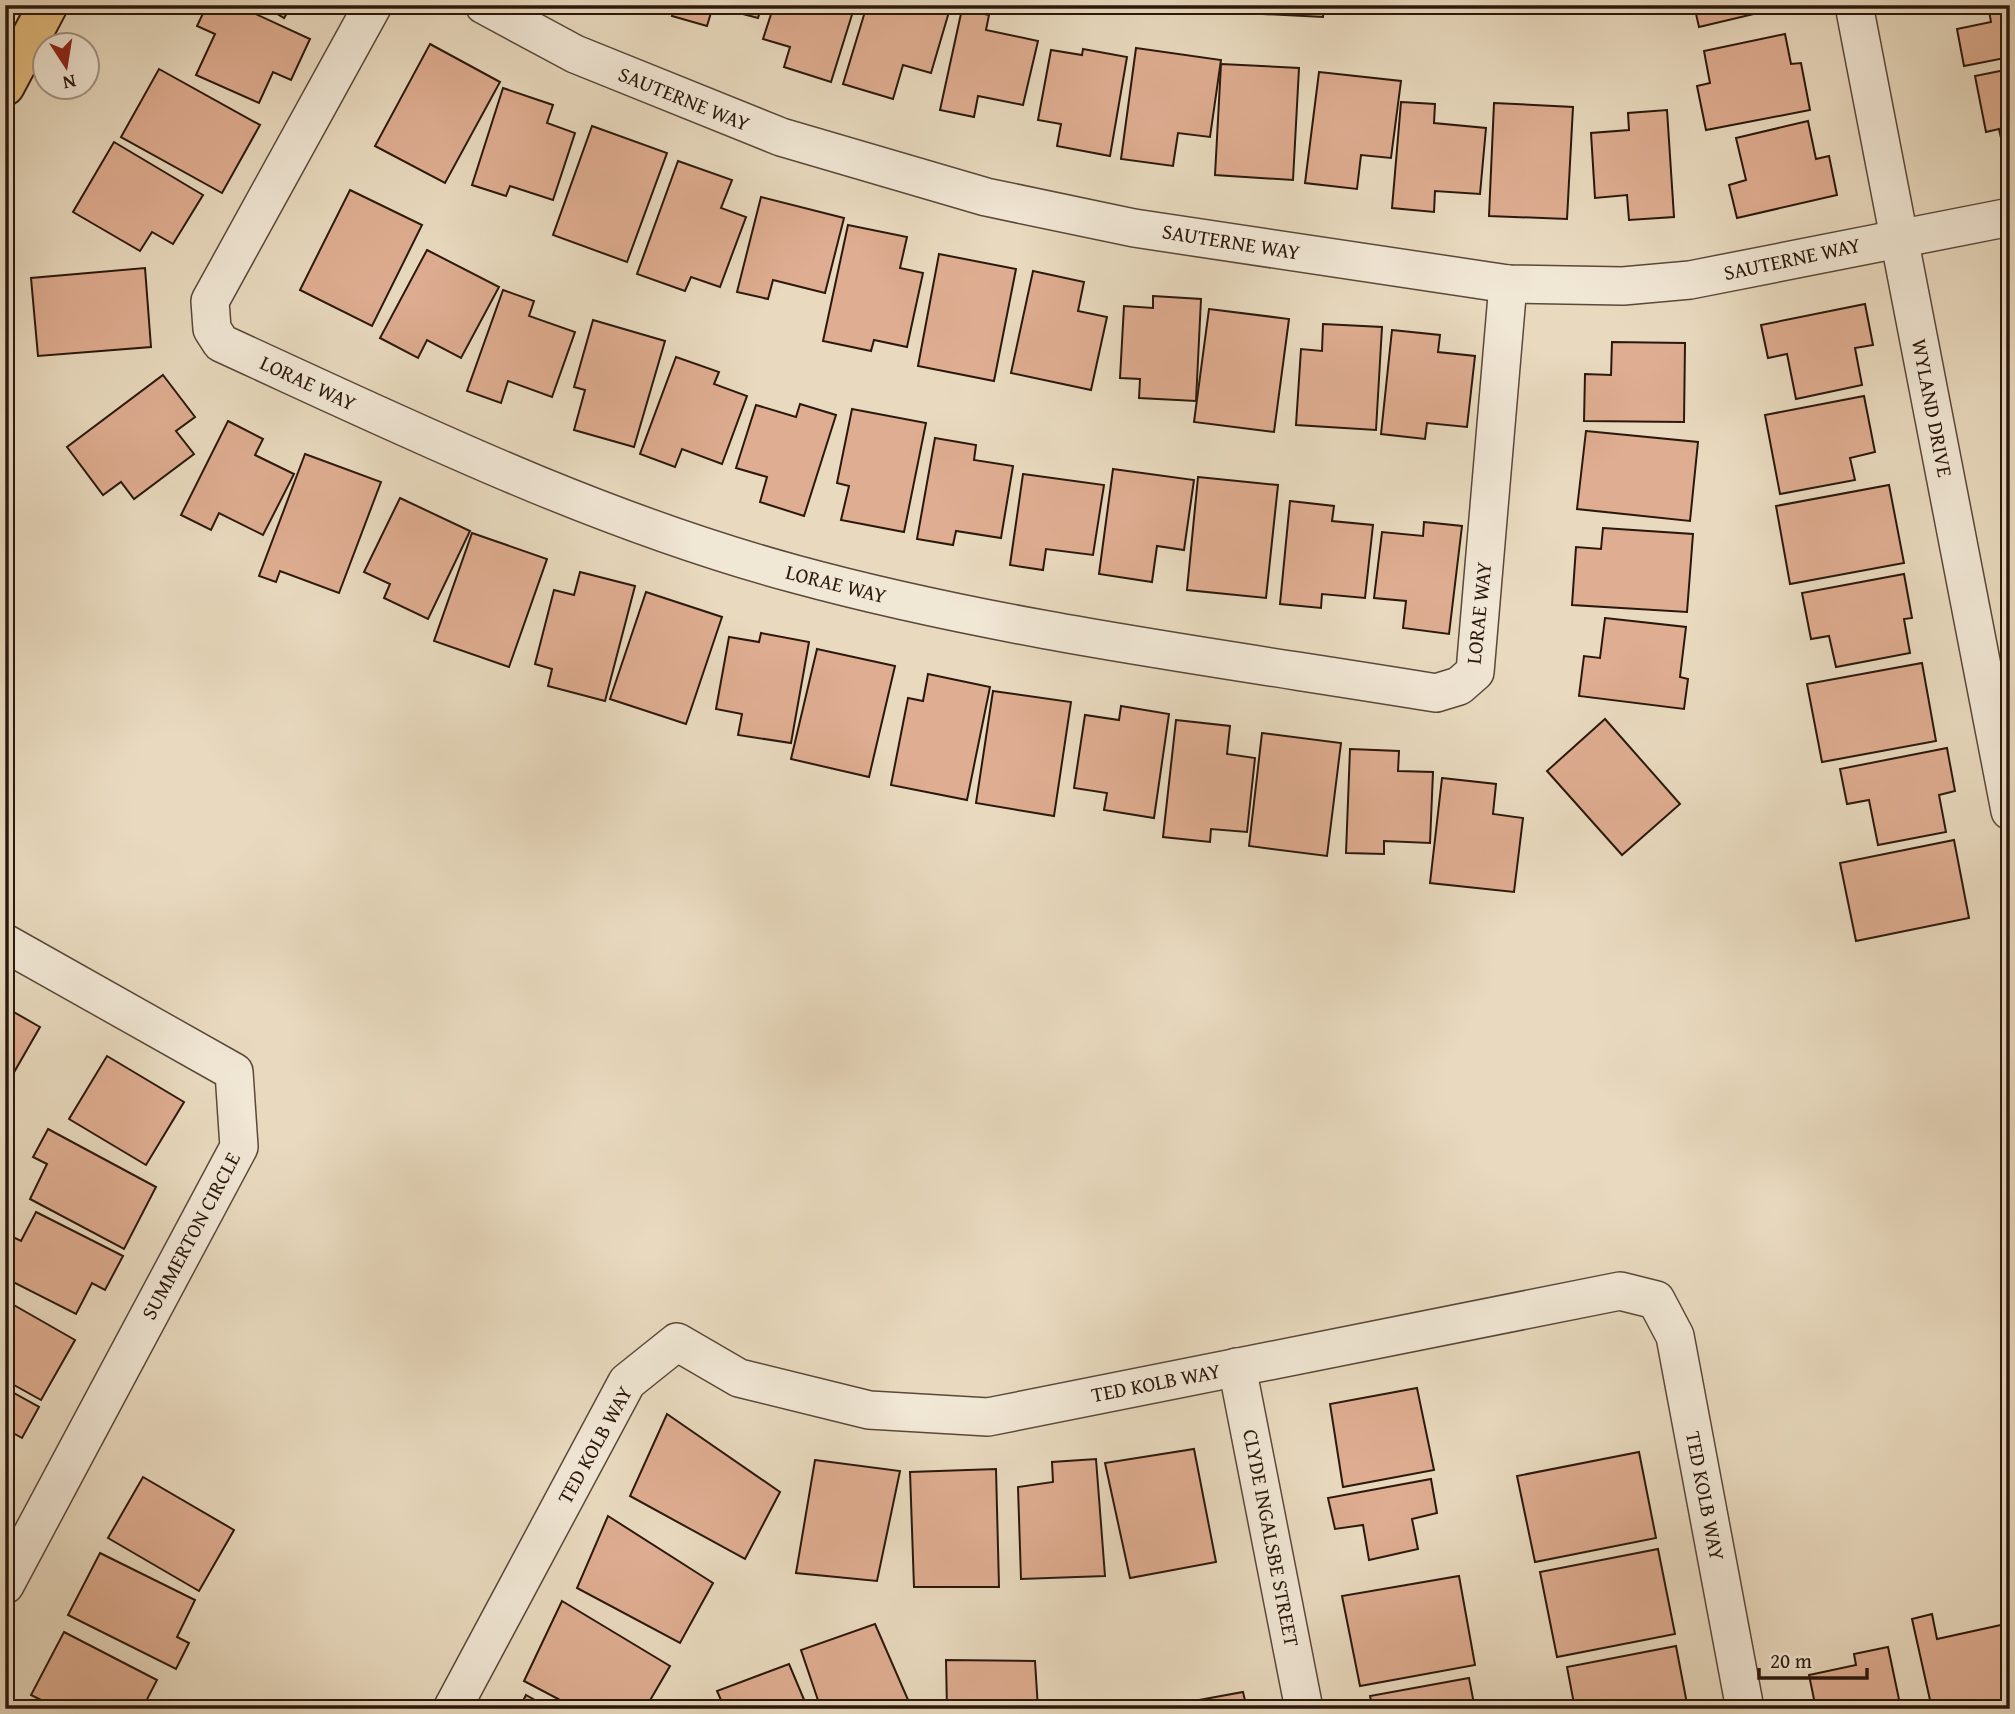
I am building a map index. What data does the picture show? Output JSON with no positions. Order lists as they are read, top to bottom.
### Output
{
  "streets": {
    "street": [
      "SAUTERNE WAY",
      "LORAE WAY",
      "WYLAND DRIVE",
      "SUMMERTON CIRCLE",
      "TED KOLB WAY",
      "CLYDE INGALSBE STREET"
    ]
  },
  "crossings": [
    ["SAUTERNE WAY", "LORAE WAY"],
    ["SAUTERNE WAY", "WYLAND DRIVE"],
    ["TED KOLB WAY", "CLYDE INGALSBE STREET"]
  ],
  "scale_bar": "20 m",
  "north": "bottom"
}
